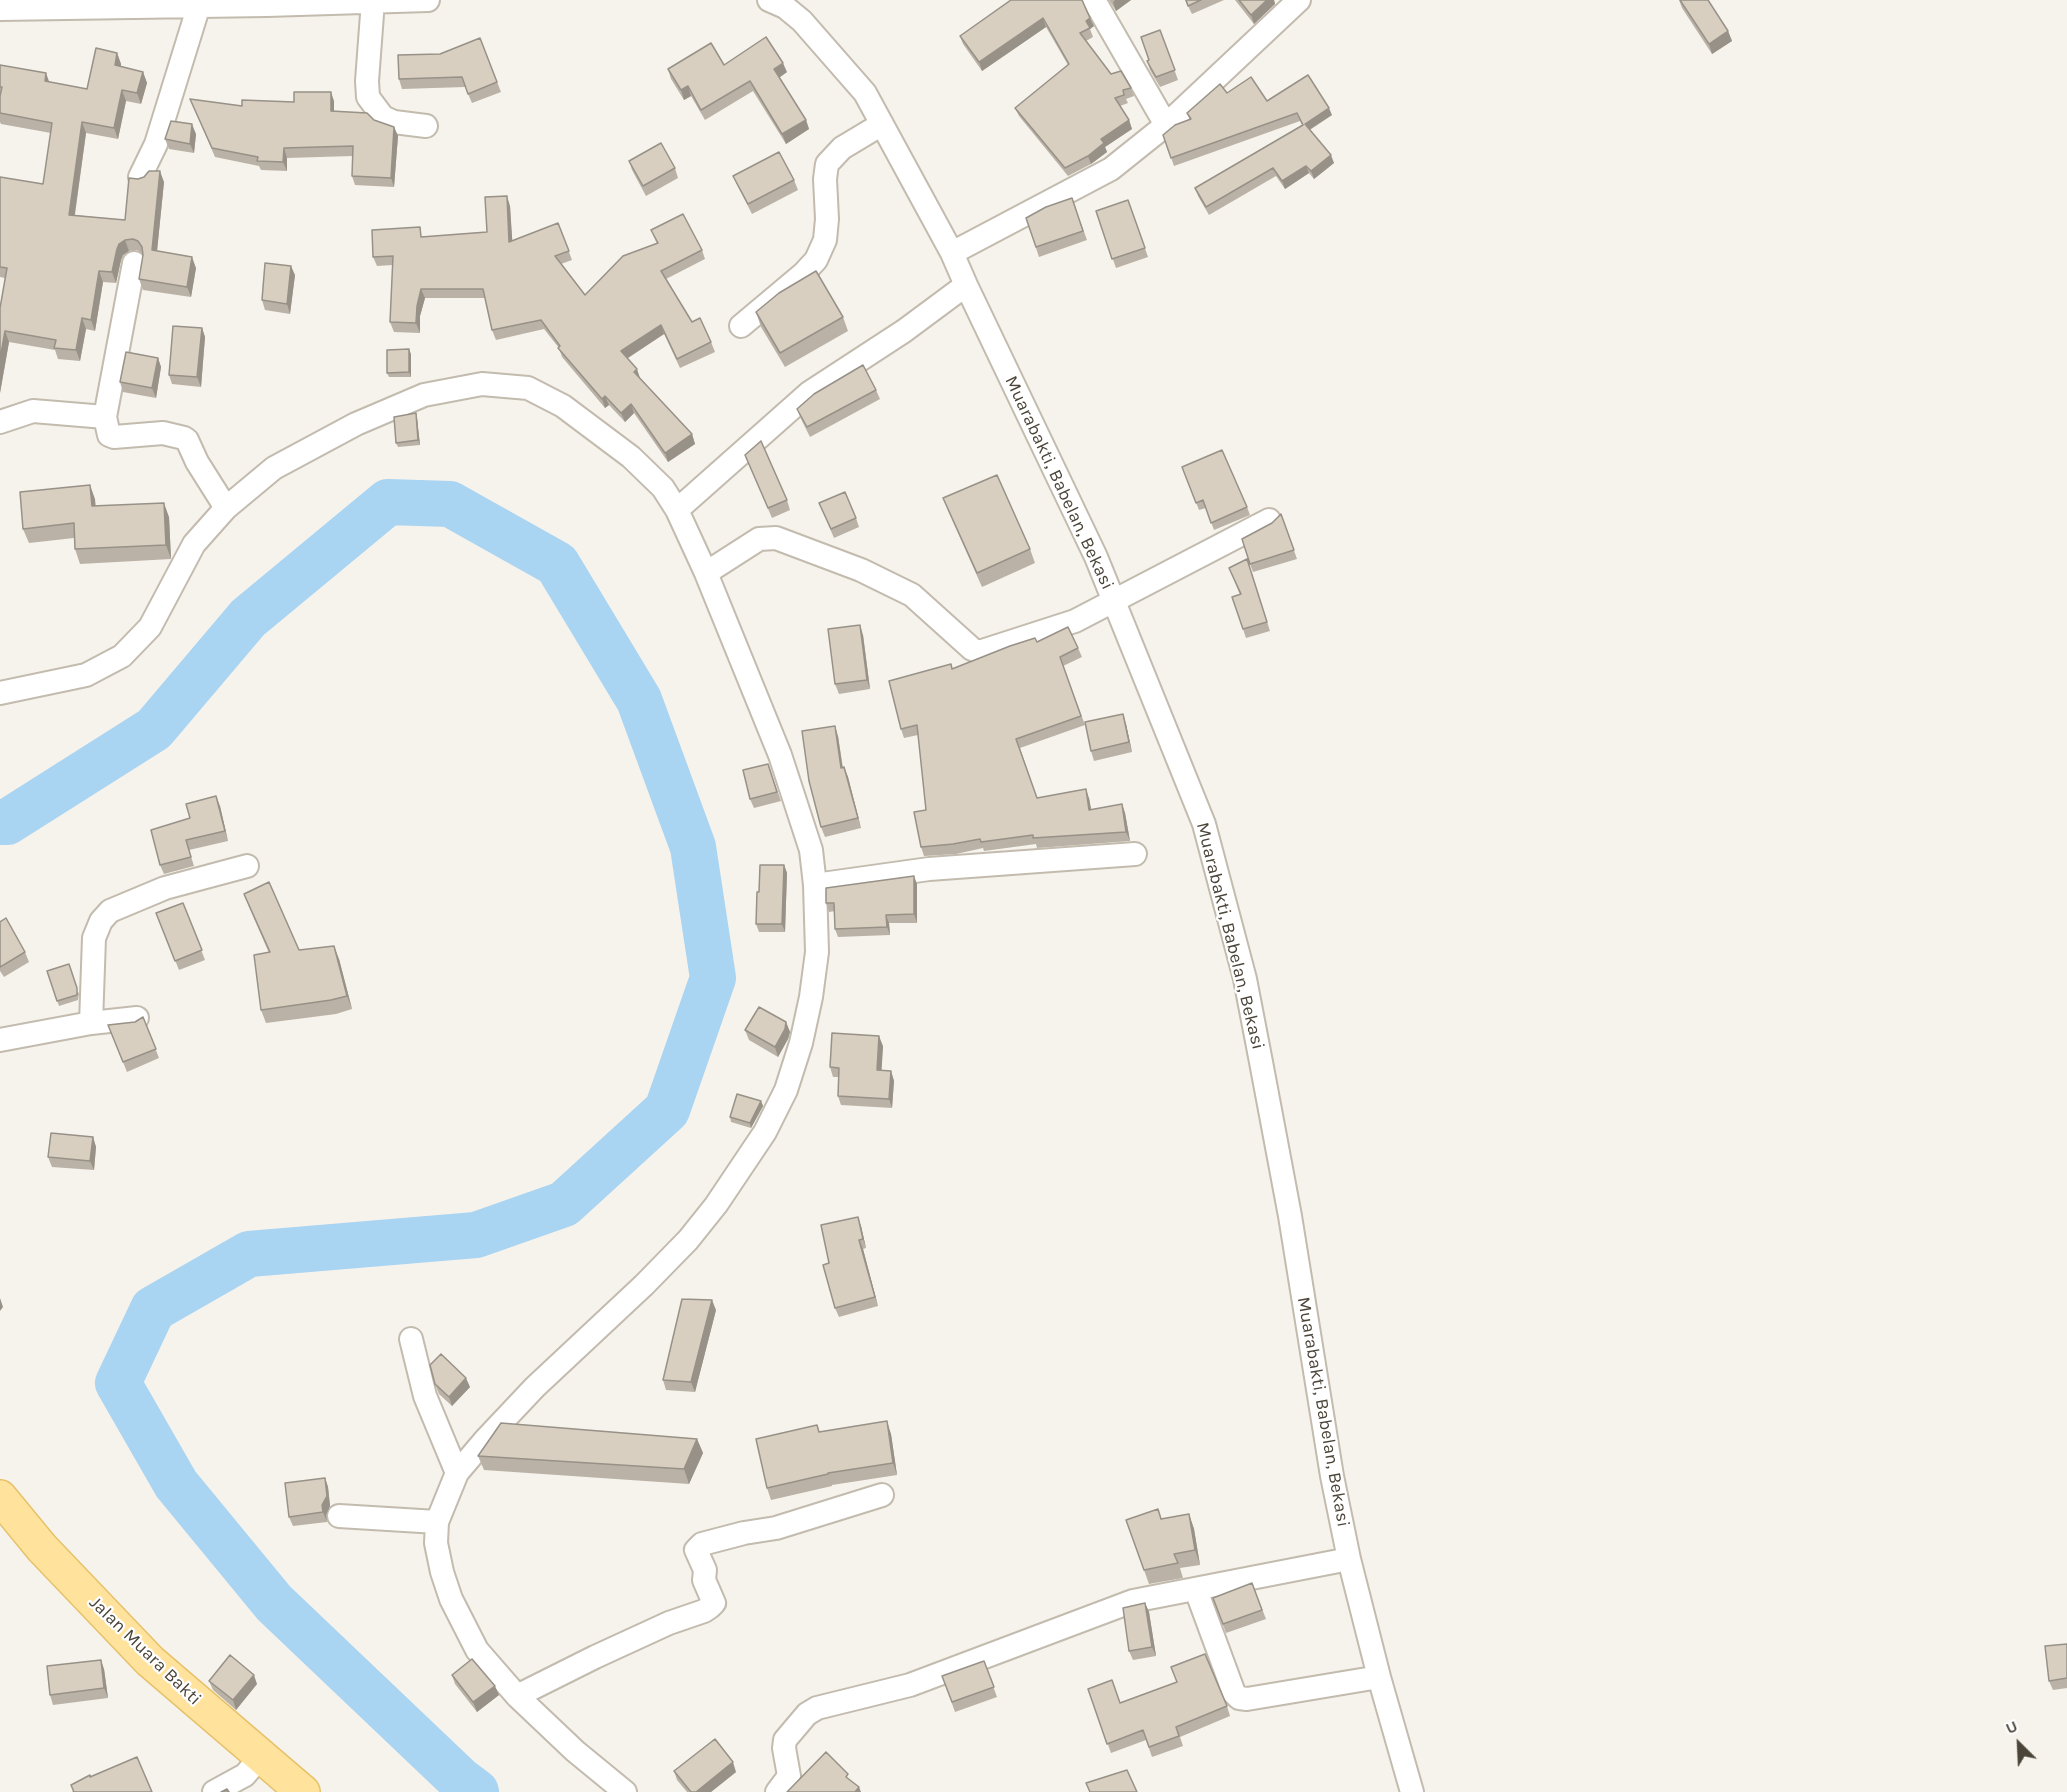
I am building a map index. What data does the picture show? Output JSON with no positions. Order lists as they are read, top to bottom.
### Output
{
  "streets": {
    "main road": ["Jalan Muara Bakti"],
    "street": ["Muarabakti, Babelan, Bekasi"]
  },
  "north": "top left"
}
